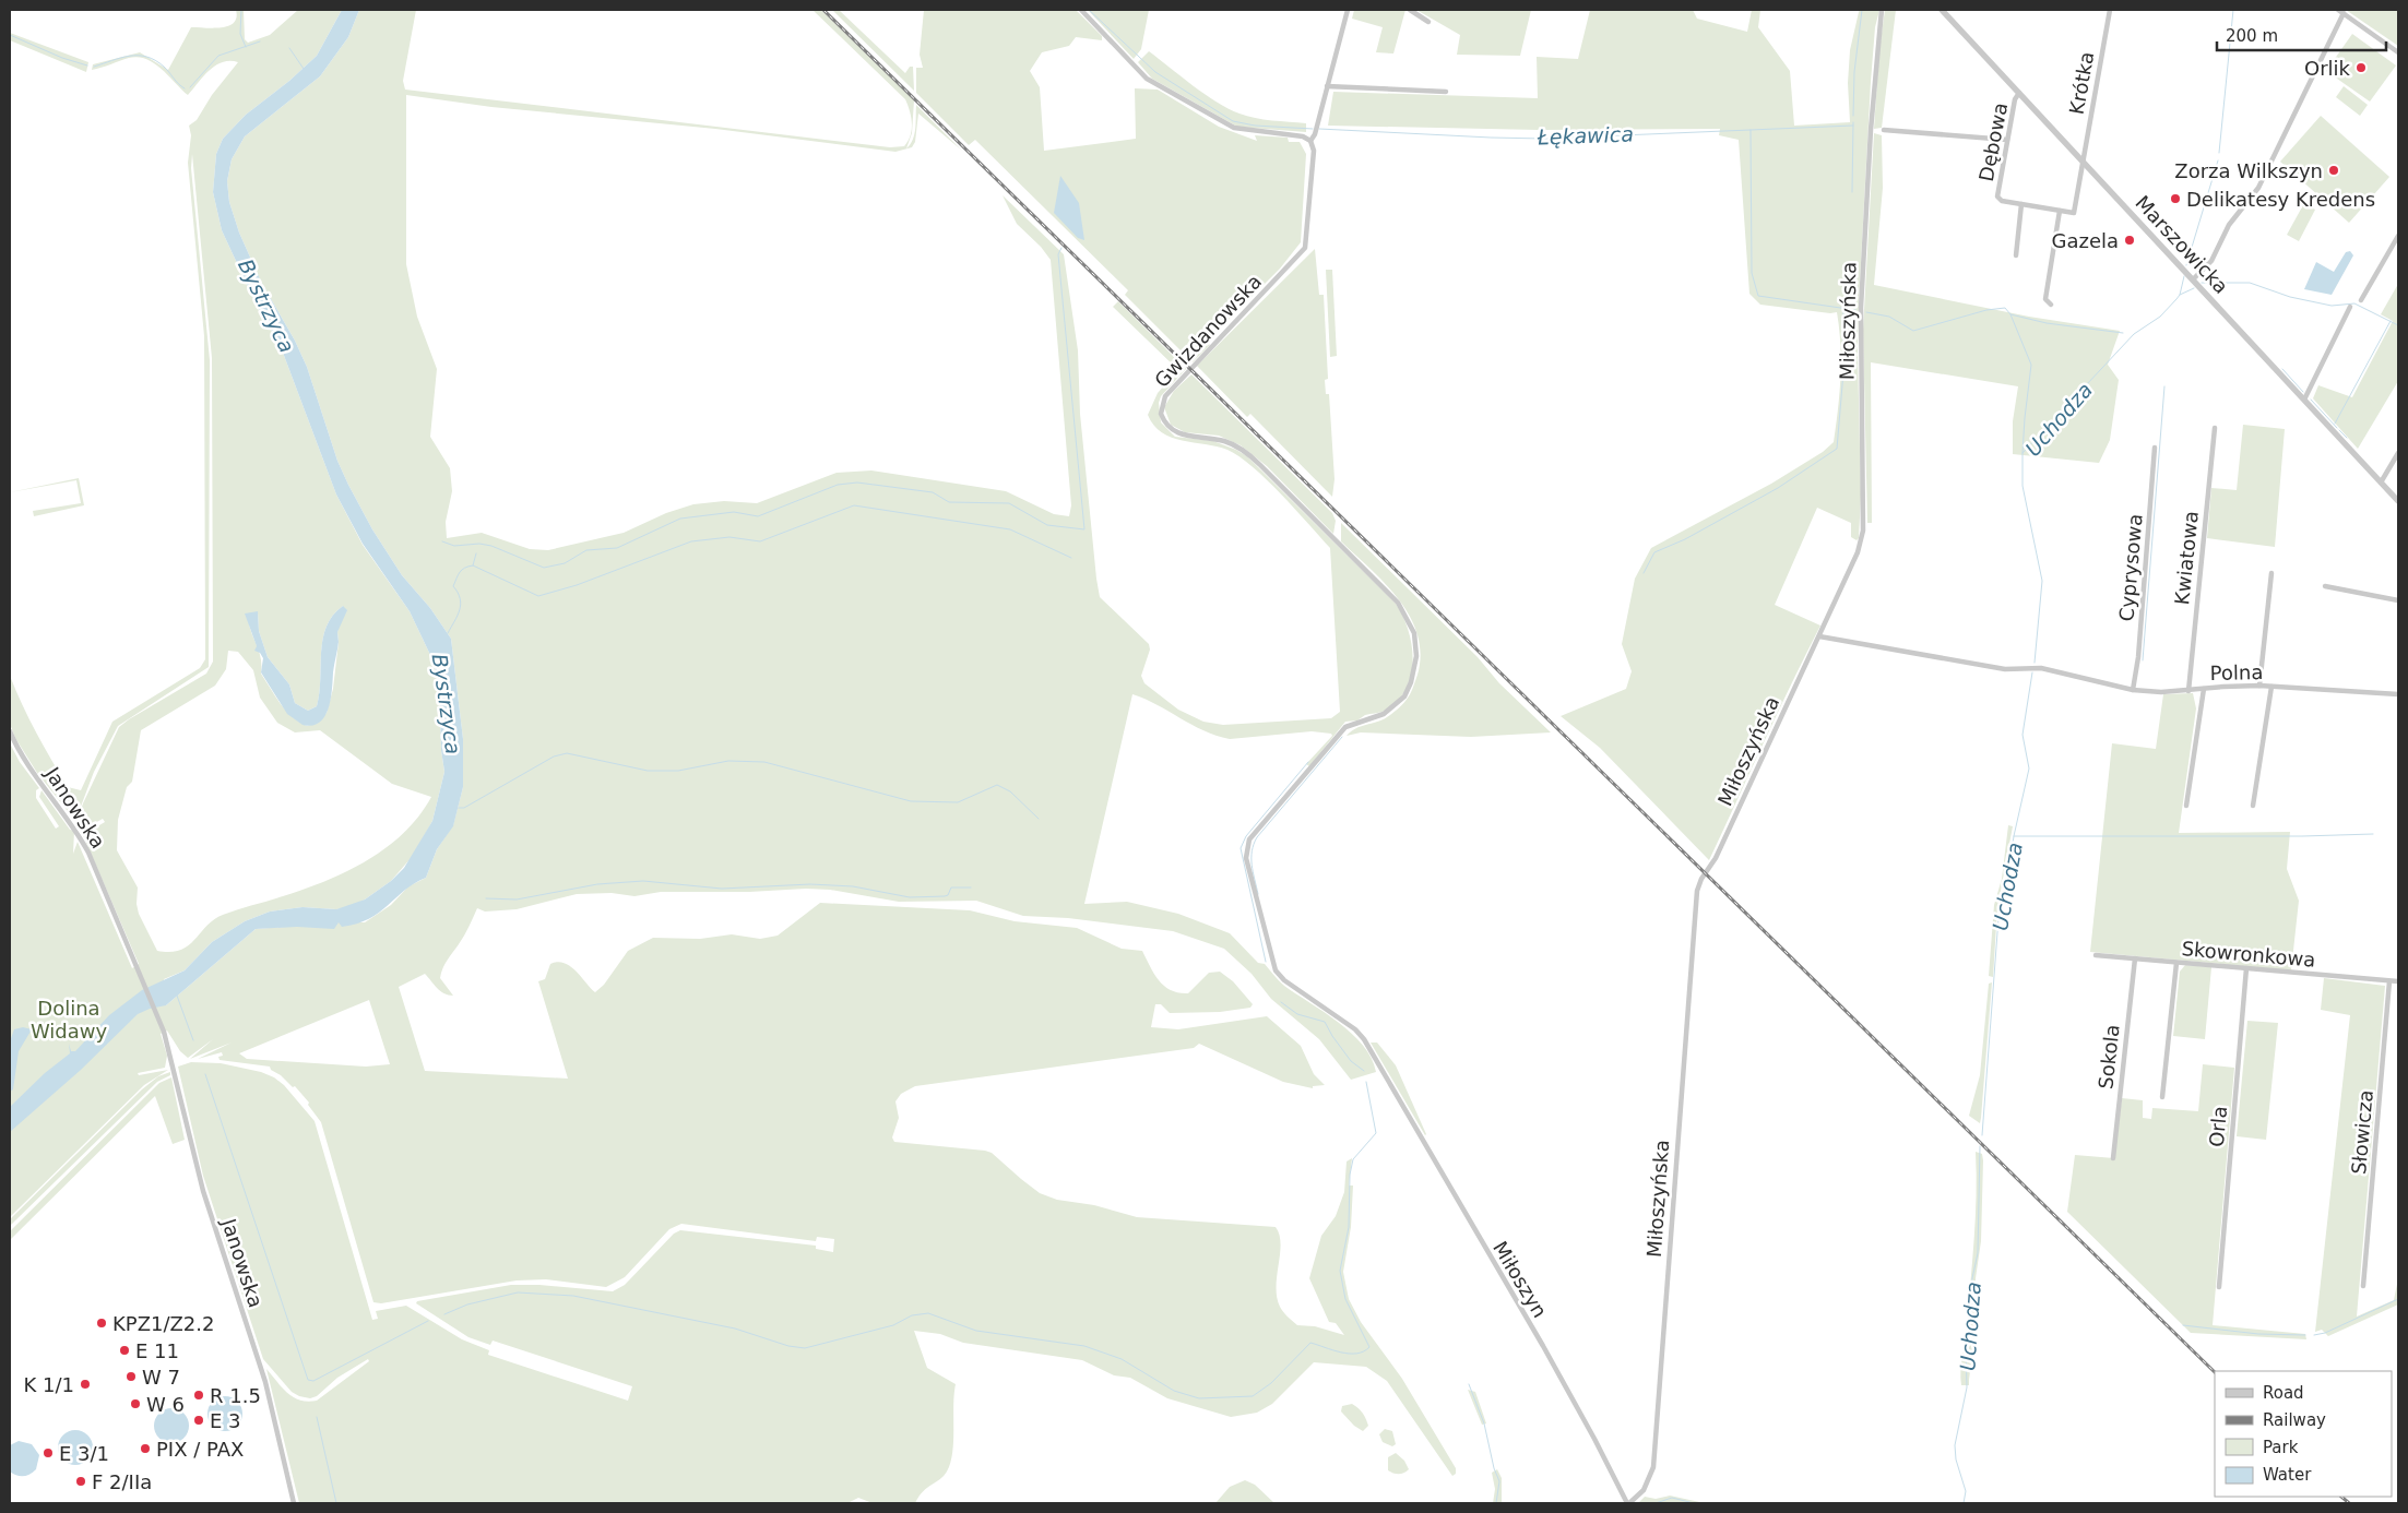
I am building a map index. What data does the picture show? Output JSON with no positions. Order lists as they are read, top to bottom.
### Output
{
  "streets": {
    "street": [
      "Krótka",
      "Dębowa",
      "Marszowicka",
      "Miłoszyńska",
      "Gwizdanowska",
      "Kwiatowa",
      "Cyprysowa",
      "Polna",
      "Janowska",
      "Skowronkowa",
      "Sokola",
      "Orla",
      "Słowicza",
      "Miłoszyn"
    ]
  },
  "crossings": [
    ["Krótka", "Marszowicka"],
    ["Dębowa", "Marszowicka"],
    ["Miłoszyńska", "Polna"],
    ["Miłoszyńska", "Miłoszyn"],
    ["Gwizdanowska", "Miłoszyn"],
    ["Kwiatowa", "Polna"],
    ["Cyprysowa", "Polna"],
    ["Skowronkowa", "Sokola"],
    ["Skowronkowa", "Orla"],
    ["Skowronkowa", "Słowicza"]
  ],
  "water": ["Łękawica", "Bystrzyca", "Uchodza"],
  "parks": ["Dolina Widawy"],
  "places": [
    "Orlik",
    "Zorza Wilkszyn",
    "Delikatesy Kredens",
    "Gazela",
    "KPZ1/Z2.2",
    "E 11",
    "W 7",
    "K 1/1",
    "R 1.5",
    "W 6",
    "E 3",
    "PIX / PAX",
    "E 3/1",
    "F 2/IIa"
  ],
  "legend": [
    "Road",
    "Railway",
    "Park",
    "Water"
  ],
  "scale_bar": "200 m"
}
